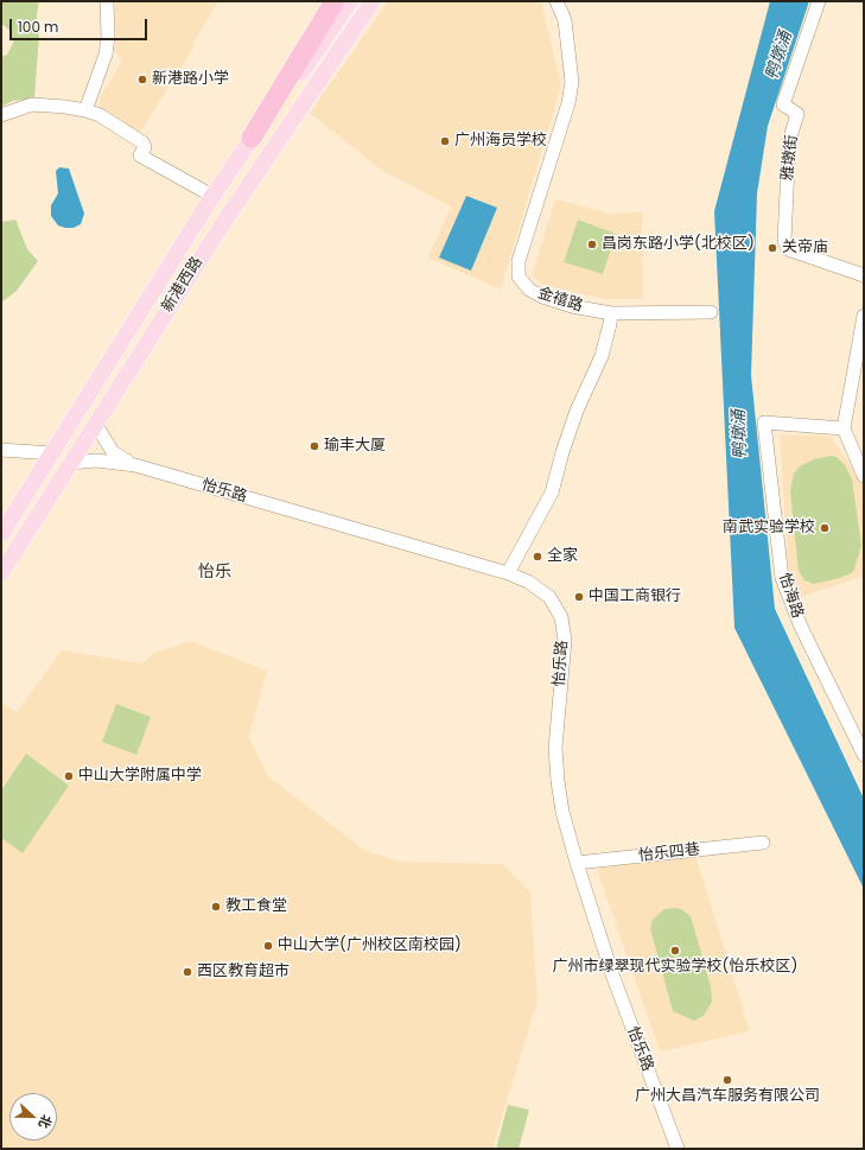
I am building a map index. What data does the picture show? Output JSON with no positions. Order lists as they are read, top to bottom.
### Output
{
  "streets": {
    "main road": ["新港西路"],
    "street": [
      "雅墩街",
      "金禧路",
      "怡乐路",
      "怡海路",
      "怡乐四巷"
    ]
  },
  "crossings": [
    ["怡乐路", "怡乐四巷"]
  ],
  "districts": ["怡乐"],
  "water": ["鸭墩涌"],
  "places": [
    "新港路小学",
    "广州海员学校",
    "昌岗东路小学(北校区)",
    "关帝庙",
    "瑜丰大厦",
    "南武实验学校",
    "全家",
    "中国工商银行",
    "中山大学附属中学",
    "教工食堂",
    "中山大学(广州校区南校园)",
    "广州市绿翠现代实验学校(怡乐校区)",
    "西区教育超市",
    "广州大昌汽车服务有限公司"
  ],
  "scale_bar": "100 m",
  "north": "right"
}
